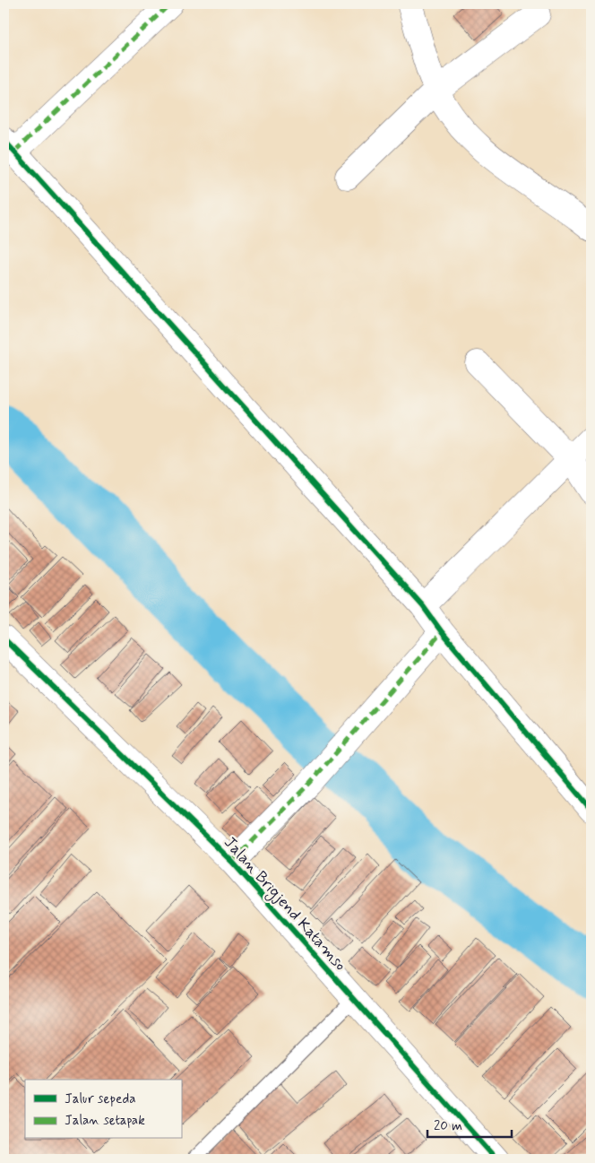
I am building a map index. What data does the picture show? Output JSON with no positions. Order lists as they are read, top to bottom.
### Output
{
  "streets": {
    "street": ["Jalan Brigjend Katamso"]
  },
  "legend": ["Jalur sepeda", "Jalan setapak"],
  "scale_bar": "20 m"
}
